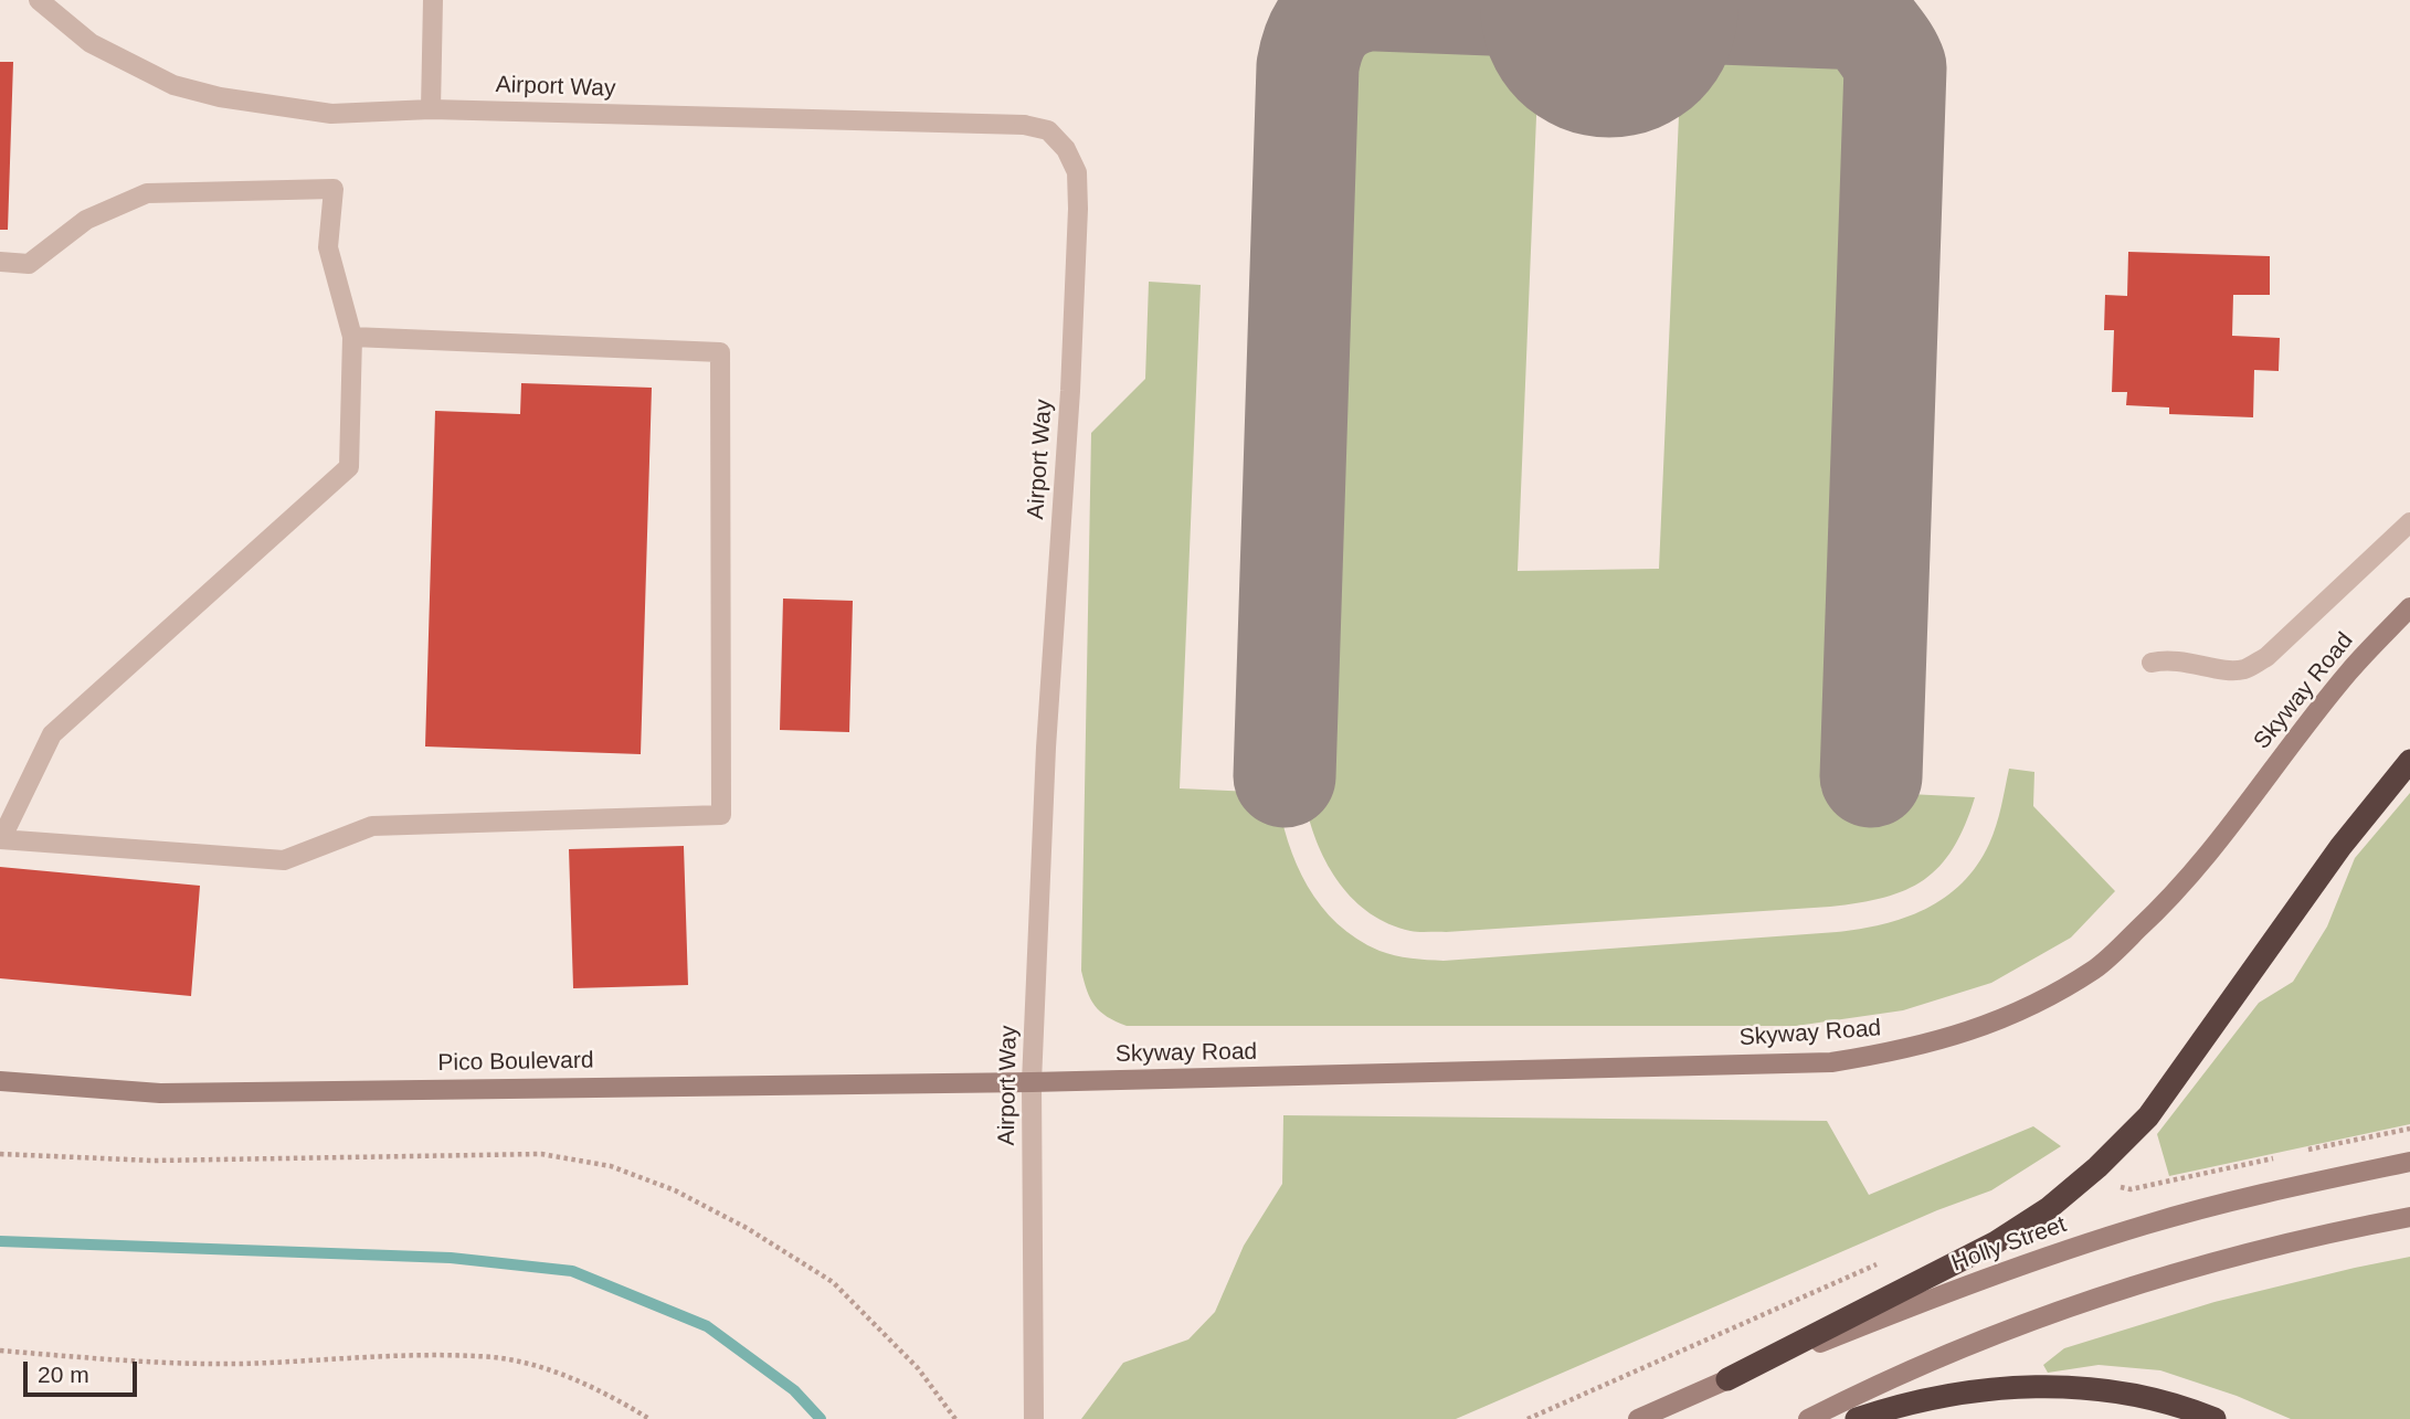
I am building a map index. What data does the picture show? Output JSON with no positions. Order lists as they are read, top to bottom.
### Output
{
  "streets": {
    "street": [
      "Airport Way",
      "Skyway Road",
      "Pico Boulevard",
      "Holly Street"
    ]
  },
  "crossings": [
    ["Airport Way", "Skyway Road"],
    ["Airport Way", "Pico Boulevard"],
    ["Skyway Road", "Pico Boulevard"]
  ],
  "scale_bar": "20 m"
}
